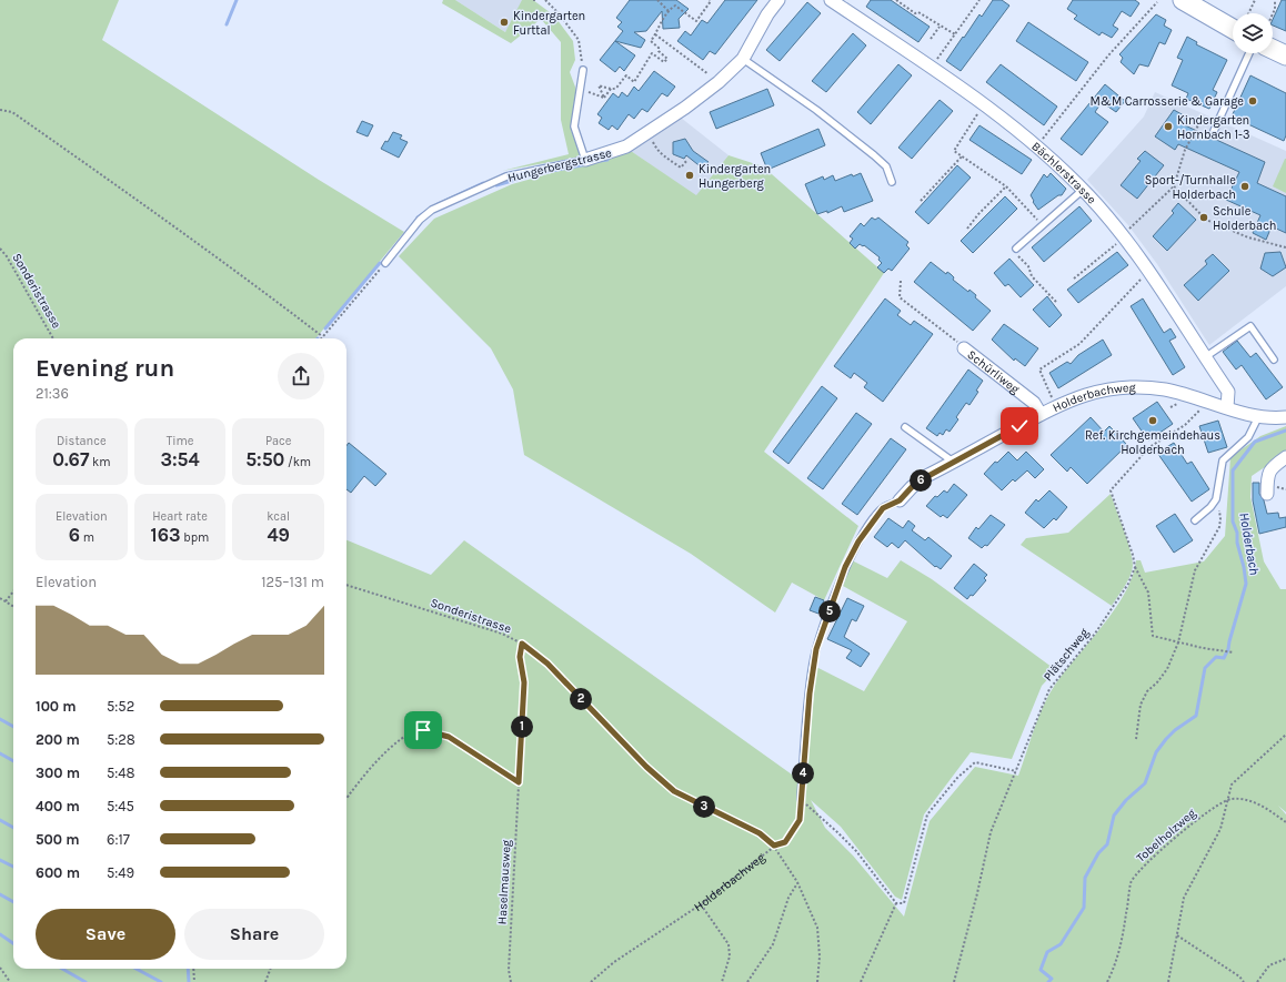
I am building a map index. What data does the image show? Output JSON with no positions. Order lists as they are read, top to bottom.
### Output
{
  "streets": {
    "street": [
      "Hungerbergstrasse",
      "Bächlerstrasse",
      "Schürliweg",
      "Holderbachweg"
    ],
    "path": [
      "Sonderistrasse",
      "Plätschweg",
      "Tobelholzweg",
      "Haselmausweg"
    ]
  },
  "crossings": [
    ["Bächlerstrasse", "Holderbachweg"],
    ["Sonderistrasse", "Holderbachweg"],
    ["Sonderistrasse", "Haselmausweg"],
    ["Schürliweg", "Holderbachweg"]
  ],
  "water": ["Holderbach"],
  "places": [
    "Kindergarten Furttal",
    "M&M Carrosserie & Garage",
    "Kindergarten Hornbach 1-3",
    "Kindergarten Hungerberg",
    "Sport-/Turnhalle Holderbach",
    "Schule Holderbach",
    "Ref. Kirchgemeindehaus Holderbach"
  ],
  "page": {
    "heading": ["Evening run", "21:36"],
    "stats": [
      ["Distance", "0.67 km"],
      ["Time", "3:54"],
      ["Pace", "5:50 /km"],
      ["Elevation", "6 m"],
      ["Heart rate", "163 bpm"],
      ["kcal", "49"]
    ],
    "pins": [
      "6",
      "5",
      "2",
      "1",
      "4",
      "3"
    ],
    "chart": ["Elevation", "125–131 m"],
    "list": [
      {
        "name": "100 m",
        "note": "5:52"
      },
      {
        "name": "200 m",
        "note": "5:28"
      },
      {
        "name": "300 m",
        "note": "5:48"
      },
      {
        "name": "400 m",
        "note": "5:45"
      },
      {
        "name": "500 m",
        "note": "6:17"
      },
      {
        "name": "600 m",
        "note": "5:49"
      }
    ],
    "buttons": ["Save", "Share"]
  }
}
